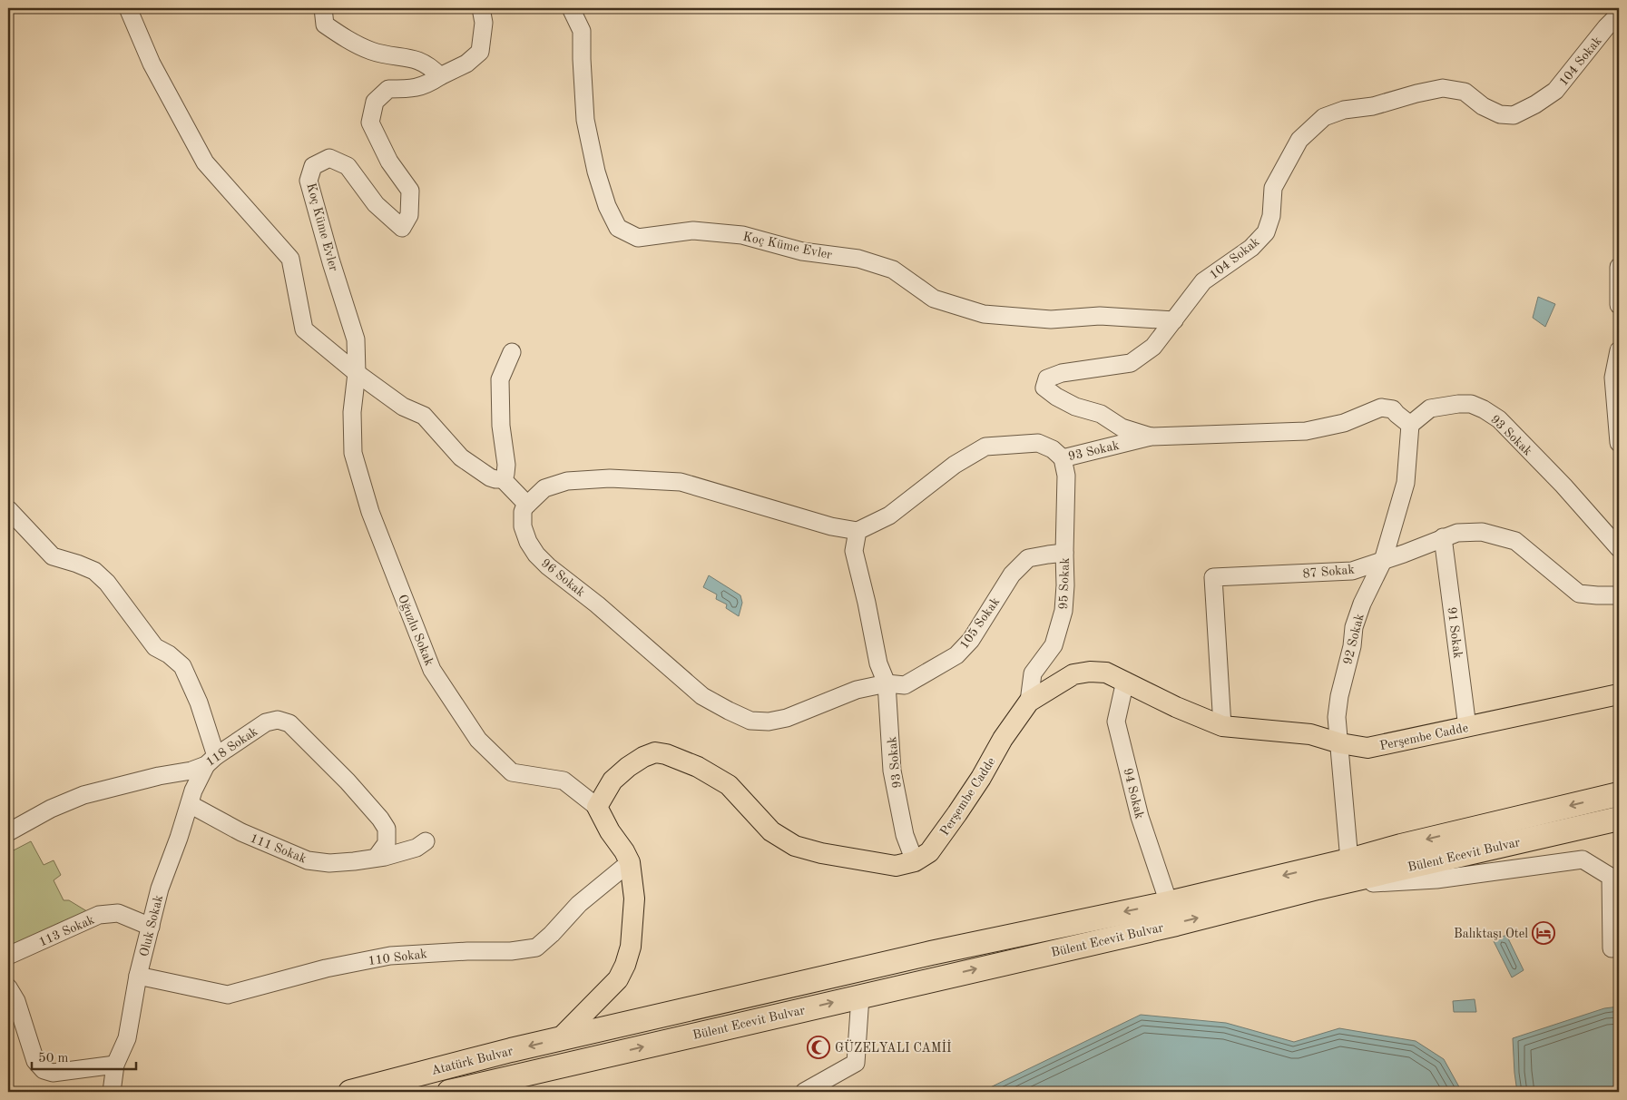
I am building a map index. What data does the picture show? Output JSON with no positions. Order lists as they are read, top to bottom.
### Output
{
  "streets": {
    "highway": ["Bülent Ecevit Bulvar", "Atatürk Bulvar"],
    "main road": ["Perşembe Cadde"],
    "street": [
      "104 Sokak",
      "Koç Küme Evler",
      "93 Sokak",
      "87 Sokak",
      "96 Sokak",
      "95 Sokak",
      "105 Sokak",
      "Oğuzlu Sokak",
      "91 Sokak",
      "92 Sokak",
      "118 Sokak",
      "94 Sokak",
      "111 Sokak",
      "Oluk Sokak",
      "113 Sokak",
      "110 Sokak"
    ]
  },
  "crossings": [
    ["104 Sokak", "Koç Küme Evler"],
    ["104 Sokak", "93 Sokak"],
    ["Koç Küme Evler", "Oğuzlu Sokak"],
    ["93 Sokak", "96 Sokak"],
    ["93 Sokak", "95 Sokak"],
    ["93 Sokak", "105 Sokak"],
    ["93 Sokak", "92 Sokak"],
    ["93 Sokak", "Perşembe Cadde"],
    ["87 Sokak", "91 Sokak"],
    ["87 Sokak", "92 Sokak"],
    ["87 Sokak", "Perşembe Cadde"],
    ["96 Sokak", "105 Sokak"],
    ["95 Sokak", "105 Sokak"],
    ["95 Sokak", "Perşembe Cadde"],
    ["Oğuzlu Sokak", "Perşembe Cadde"],
    ["91 Sokak", "Perşembe Cadde"],
    ["92 Sokak", "Perşembe Cadde"],
    ["92 Sokak", "Bülent Ecevit Bulvar"],
    ["Perşembe Cadde", "94 Sokak"],
    ["118 Sokak", "111 Sokak"],
    ["118 Sokak", "Oluk Sokak"],
    ["94 Sokak", "Bülent Ecevit Bulvar"],
    ["111 Sokak", "Oluk Sokak"],
    ["Bülent Ecevit Bulvar", "Atatürk Bulvar"],
    ["Oluk Sokak", "113 Sokak"],
    ["Oluk Sokak", "110 Sokak"]
  ],
  "places": {
    "hotel": ["Balıktaşı Otel"],
    "mosque": ["GÜZELYALI CAMİİ"]
  },
  "scale_bar": "50 m"
}
